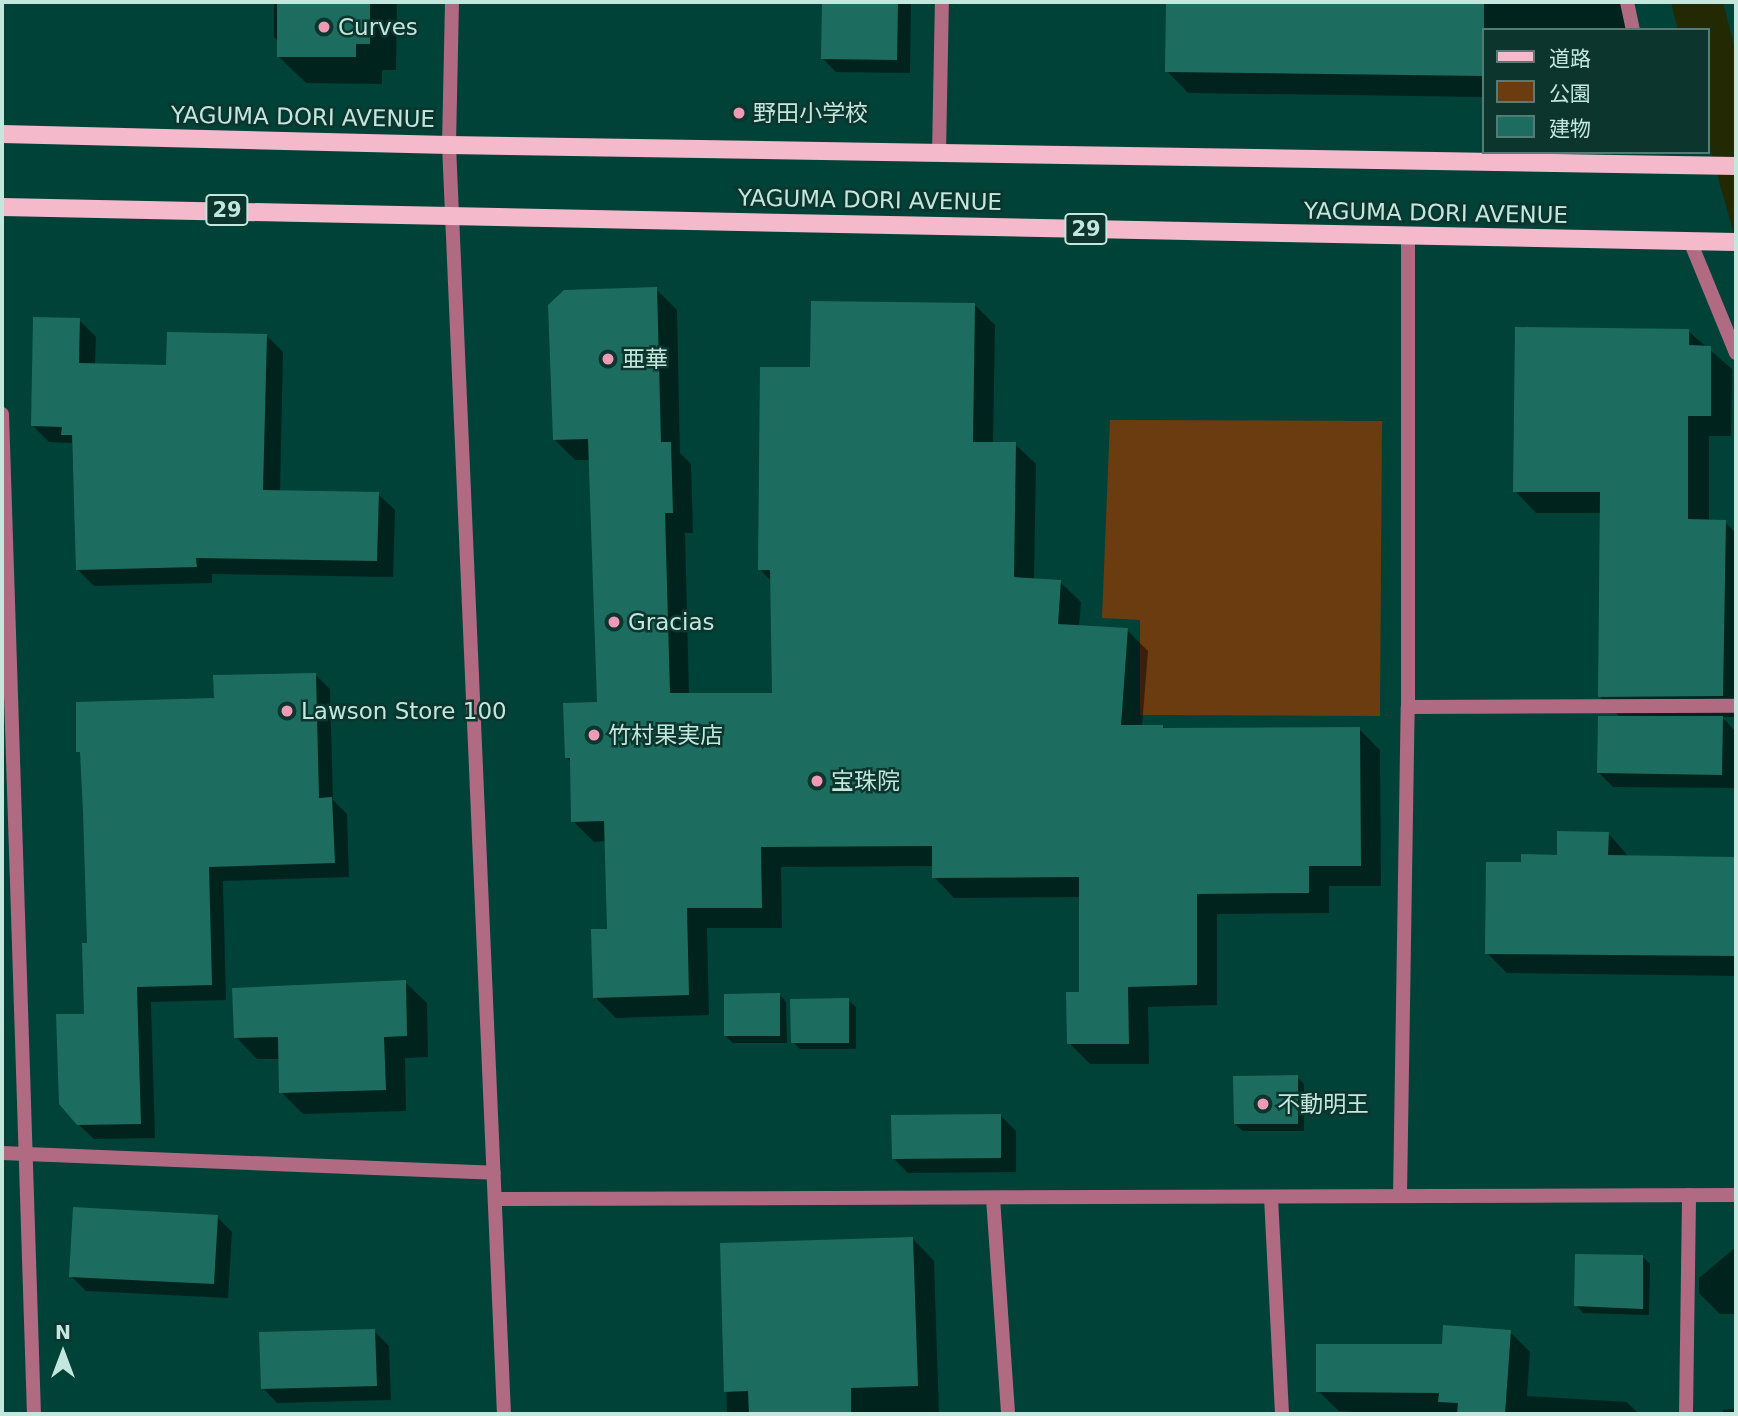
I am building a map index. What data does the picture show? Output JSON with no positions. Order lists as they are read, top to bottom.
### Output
{
  "streets": {
    "main road": ["YAGUMA DORI AVENUE", "29"]
  },
  "places": [
    "Curves",
    "野田小学校",
    "亜華",
    "Gracias",
    "Lawson Store 100",
    "竹村果実店",
    "宝珠院",
    "不動明王"
  ],
  "legend": ["道路", "公園", "建物"],
  "north": "top"
}
